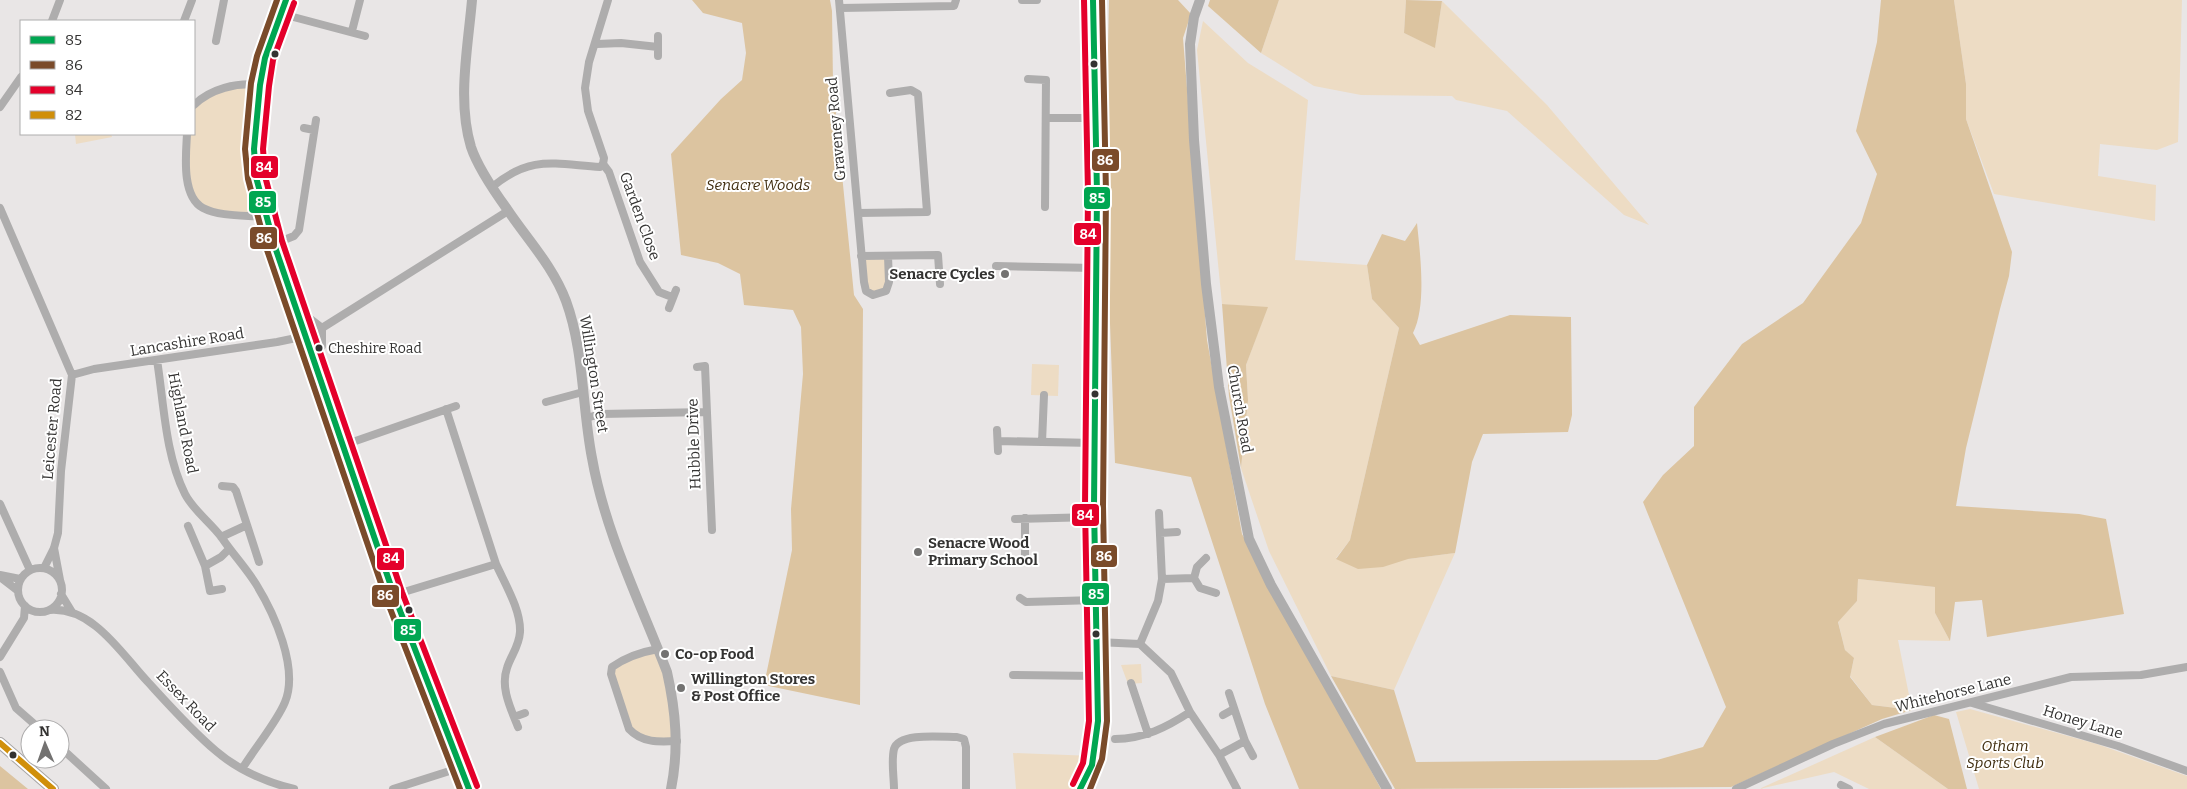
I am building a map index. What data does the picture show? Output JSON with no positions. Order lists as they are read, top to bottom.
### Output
{
  "streets": {
    "street": [
      "Graveney Road",
      "Garden Close",
      "Lancashire Road",
      "Willington Street",
      "Church Road",
      "Highland Road",
      "Leicester Road",
      "Hubble Drive",
      "Whitehorse Lane",
      "Essex Road",
      "Honey Lane"
    ]
  },
  "crossings": [
    ["Lancashire Road", "Highland Road"],
    ["Lancashire Road", "Leicester Road"],
    ["Highland Road", "Essex Road"],
    ["Leicester Road", "Essex Road"],
    ["Whitehorse Lane", "Honey Lane"]
  ],
  "parks": ["Senacre Woods", "Otham Sports Club"],
  "places": [
    "Senacre Cycles",
    "Cheshire Road",
    "Senacre Wood Primary School",
    "Co-op Food",
    "Willington Stores & Post Office"
  ],
  "lines": [
    "transit line 85",
    "transit line 86",
    "transit line 84",
    "transit line 82"
  ],
  "legend": [
    "85",
    "86",
    "84",
    "82"
  ],
  "north": "top"
}
